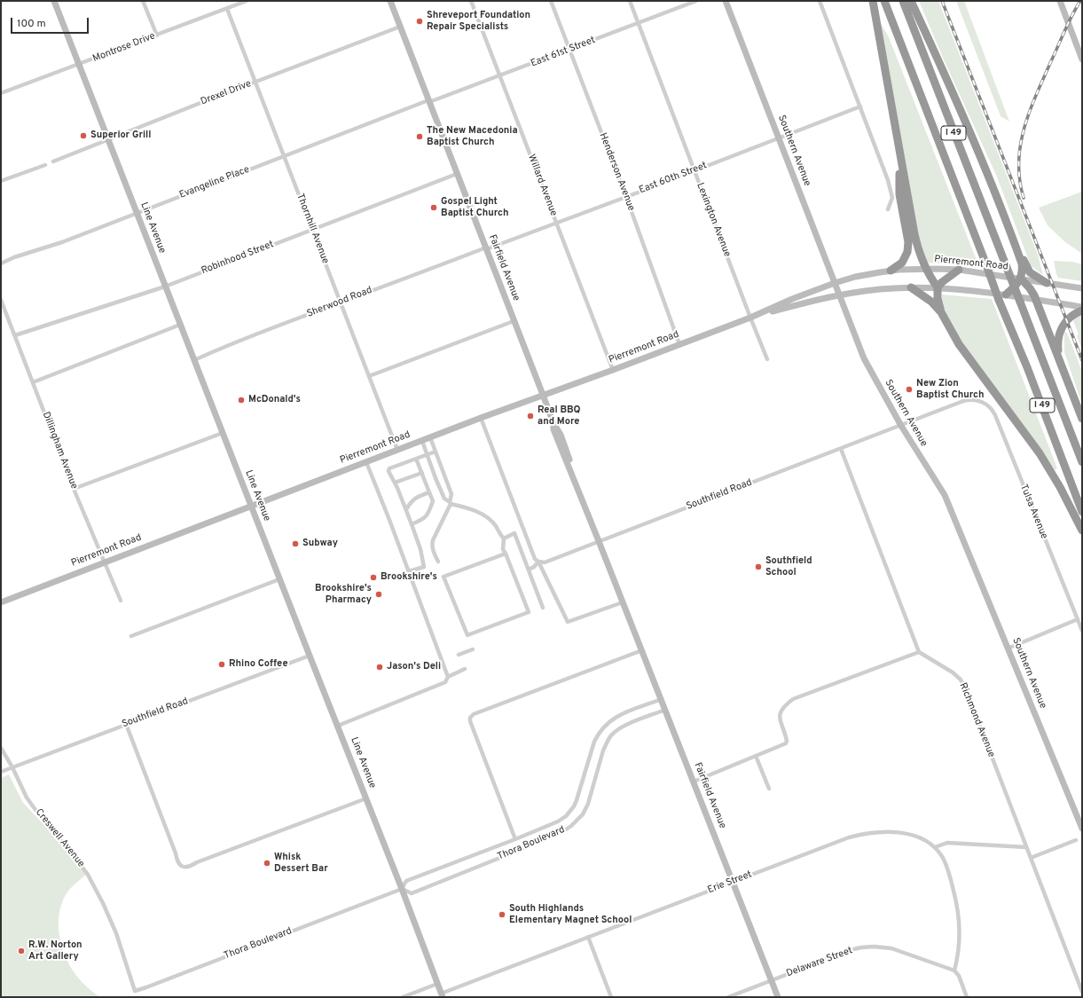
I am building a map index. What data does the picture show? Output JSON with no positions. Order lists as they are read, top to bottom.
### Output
{
  "streets": {
    "highway": ["I 49"],
    "main road": [
      "Southern Avenue",
      "Line Avenue",
      "Pierremont Road",
      "Fairfield Avenue"
    ],
    "street": [
      "Montrose Drive",
      "East 61st Street",
      "Drexel Drive",
      "Henderson Avenue",
      "East 60th Street",
      "Evangeline Place",
      "Willard Avenue",
      "Lexington Avenue",
      "Thornhill Avenue",
      "Robinhood Street",
      "Sherwood Road",
      "Dillingham Avenue",
      "Southfield Road",
      "Tulsa Avenue",
      "Richmond Avenue",
      "Creswell Avenue",
      "Thora Boulevard",
      "Erie Street",
      "Delaware Street"
    ]
  },
  "crossings": [
    ["Montrose Drive", "Line Avenue"],
    ["Montrose Drive", "Thornhill Avenue"],
    ["East 61st Street", "Henderson Avenue"],
    ["East 61st Street", "Evangeline Place"],
    ["East 61st Street", "Willard Avenue"],
    ["East 61st Street", "Lexington Avenue"],
    ["East 61st Street", "Fairfield Avenue"],
    ["Drexel Drive", "Line Avenue"],
    ["Drexel Drive", "Thornhill Avenue"],
    ["Drexel Drive", "Fairfield Avenue"],
    ["Southern Avenue", "East 60th Street"],
    ["Southern Avenue", "Pierremont Road"],
    ["Southern Avenue", "Southfield Road"],
    ["Henderson Avenue", "East 60th Street"],
    ["Henderson Avenue", "Pierremont Road"],
    ["East 60th Street", "Willard Avenue"],
    ["East 60th Street", "Lexington Avenue"],
    ["East 60th Street", "Fairfield Avenue"],
    ["East 60th Street", "Sherwood Road"],
    ["Evangeline Place", "Line Avenue"],
    ["Evangeline Place", "Thornhill Avenue"],
    ["Evangeline Place", "Fairfield Avenue"],
    ["Willard Avenue", "Pierremont Road"],
    ["Lexington Avenue", "Pierremont Road"],
    ["Line Avenue", "Robinhood Street"],
    ["Line Avenue", "Pierremont Road"],
    ["Line Avenue", "Sherwood Road"],
    ["Line Avenue", "Southfield Road"],
    ["Line Avenue", "Thora Boulevard"],
    ["Line Avenue", "Erie Street"],
    ["Thornhill Avenue", "Robinhood Street"],
    ["Thornhill Avenue", "Pierremont Road"],
    ["Thornhill Avenue", "Sherwood Road"],
    ["Robinhood Street", "Fairfield Avenue"],
    ["Robinhood Street", "Dillingham Avenue"],
    ["Pierremont Road", "Fairfield Avenue"],
    ["Pierremont Road", "Dillingham Avenue"],
    ["Fairfield Avenue", "Sherwood Road"],
    ["Fairfield Avenue", "Southfield Road"],
    ["Fairfield Avenue", "Thora Boulevard"],
    ["Fairfield Avenue", "Erie Street"],
    ["Fairfield Avenue", "Delaware Street"],
    ["Southfield Road", "Tulsa Avenue"],
    ["Southfield Road", "Creswell Avenue"],
    ["Creswell Avenue", "Thora Boulevard"]
  ],
  "places": [
    "Shreveport Foundation Repair Specialists",
    "Superior Grill",
    "The New Macedonia Baptist Church",
    "Gospel Light Baptist Church",
    "New Zion Baptist Church",
    "McDonald's",
    "Real BBQ and More",
    "Subway",
    "Southfield School",
    "Brookshire's",
    "Brookshire's Pharmacy",
    "Rhino Coffee",
    "Jason's Deli",
    "Whisk Dessert Bar",
    "South Highlands Elementary Magnet School",
    "R.W. Norton Art Gallery"
  ],
  "scale_bar": "100 m"
}
